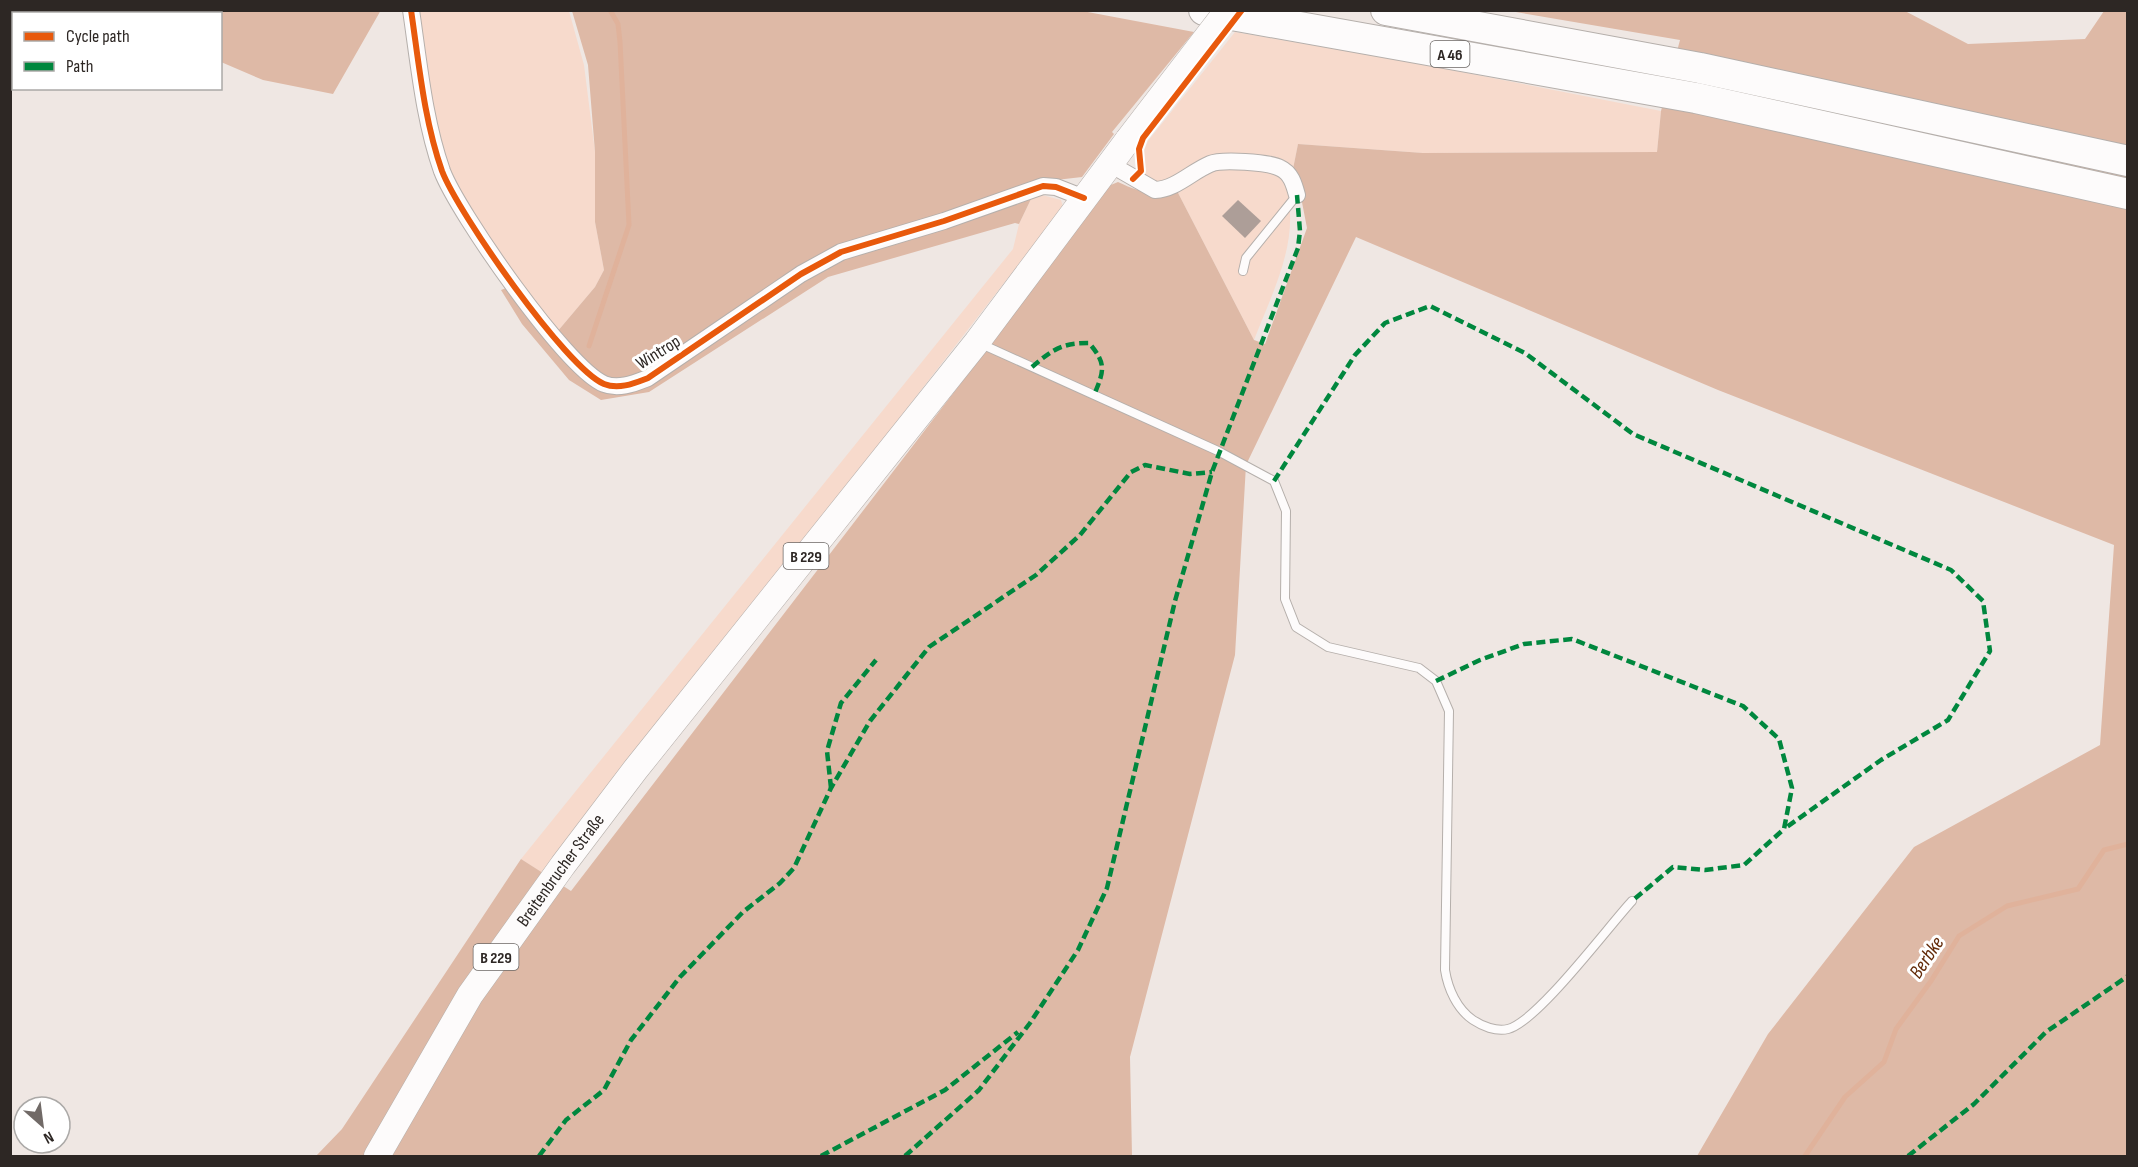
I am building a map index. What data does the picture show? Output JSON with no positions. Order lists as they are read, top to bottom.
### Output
{
  "streets": {
    "highway": ["A 46"],
    "main road": ["B 229", "Breitenbrucher Straße"],
    "street": ["Wintrop"]
  },
  "crossings": [
    ["Wintrop", "B 229"],
    ["B 229", "Breitenbrucher Straße"]
  ],
  "water": ["Berbke"],
  "legend": ["Cycle path", "Path"],
  "north": "bottom right"
}
